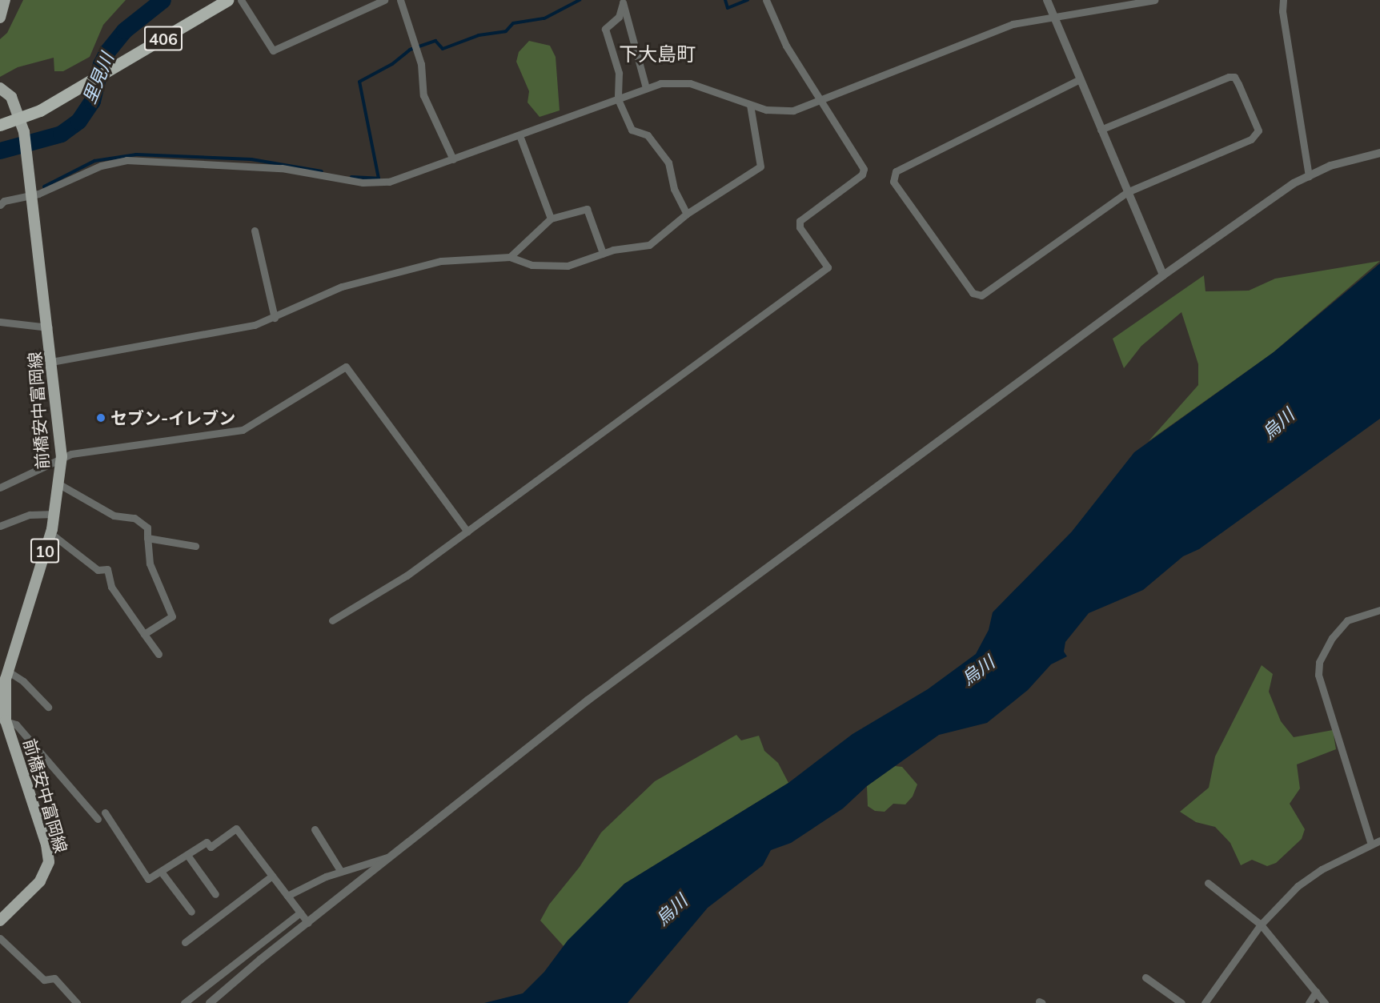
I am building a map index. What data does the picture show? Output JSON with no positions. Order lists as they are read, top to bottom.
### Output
{
  "streets": {
    "highway": ["406"],
    "main road": ["前橋安中富岡線", "10"]
  },
  "crossings": [
    ["406", "前橋安中富岡線"],
    ["406", "10"],
    ["前橋安中富岡線", "10"]
  ],
  "districts": ["下大島町"],
  "water": ["里見川", "烏川"],
  "places": ["セブン-イレブン"]
}
